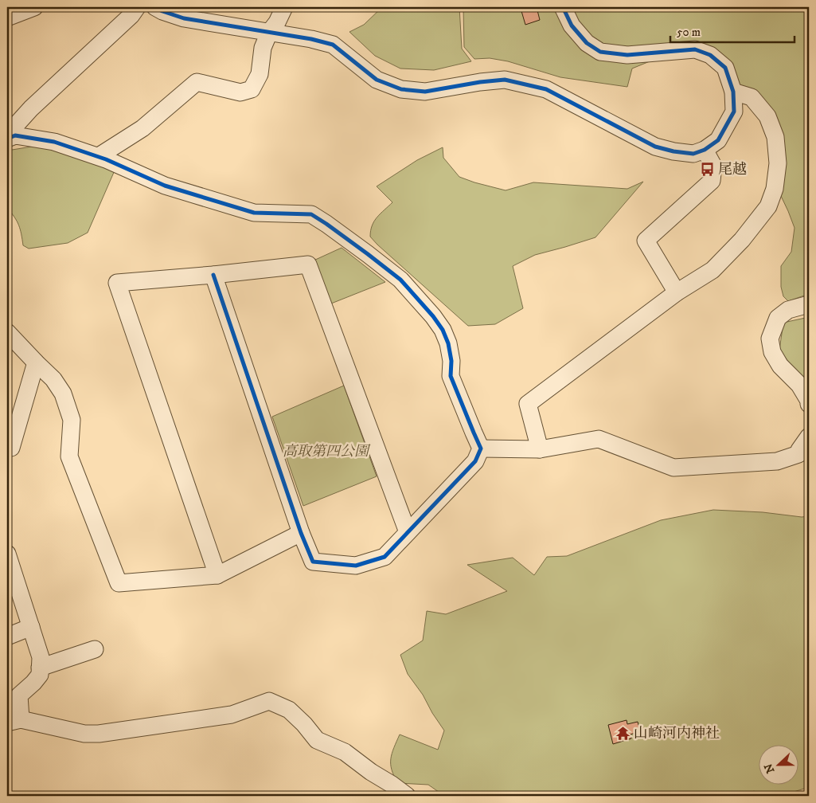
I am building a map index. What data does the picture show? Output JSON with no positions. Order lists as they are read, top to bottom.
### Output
{
  "parks": ["高取第四公園"],
  "places": {
    "bus stop": ["尾越"],
    "temple": ["山崎河内神社"]
  },
  "scale_bar": "50 m",
  "north": "left"
}
